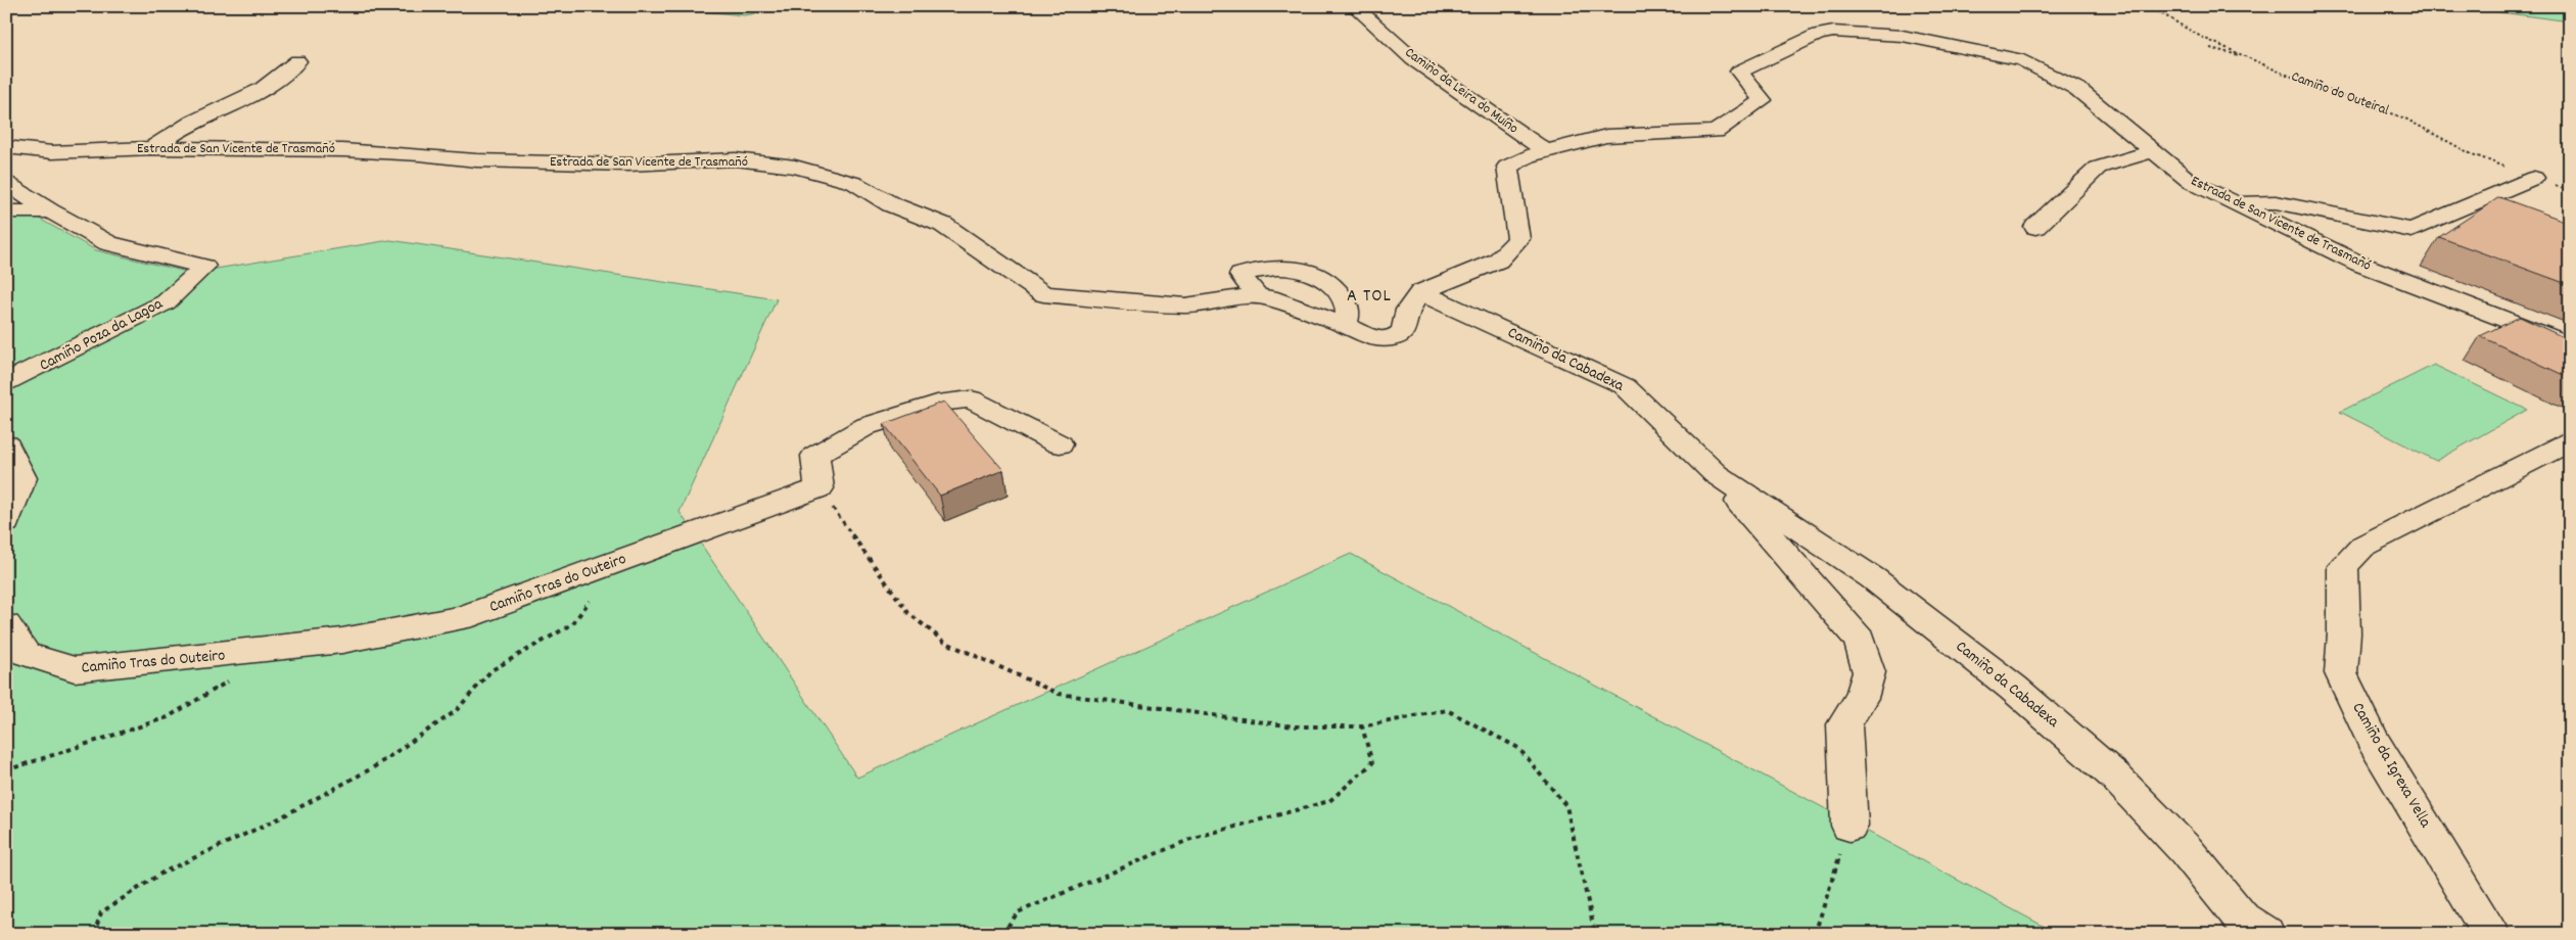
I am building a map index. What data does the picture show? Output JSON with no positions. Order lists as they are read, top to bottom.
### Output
{
  "streets": {
    "street": [
      "Camiño da Leira do Muíño",
      "Estrada de San Vicente de Trasmañó",
      "Camiño Poza da Lagoa",
      "Camiño da Cabadexa",
      "Camiño Tras do Outeiro",
      "Camiño da Igrexa Vella"
    ],
    "path": ["Camiño do Outeiral"]
  },
  "crossings": [
    ["Camiño da Leira do Muíño", "Estrada de San Vicente de Trasmañó"],
    ["Estrada de San Vicente de Trasmañó", "Camiño da Cabadexa"]
  ],
  "districts": ["A TOL"]
}
